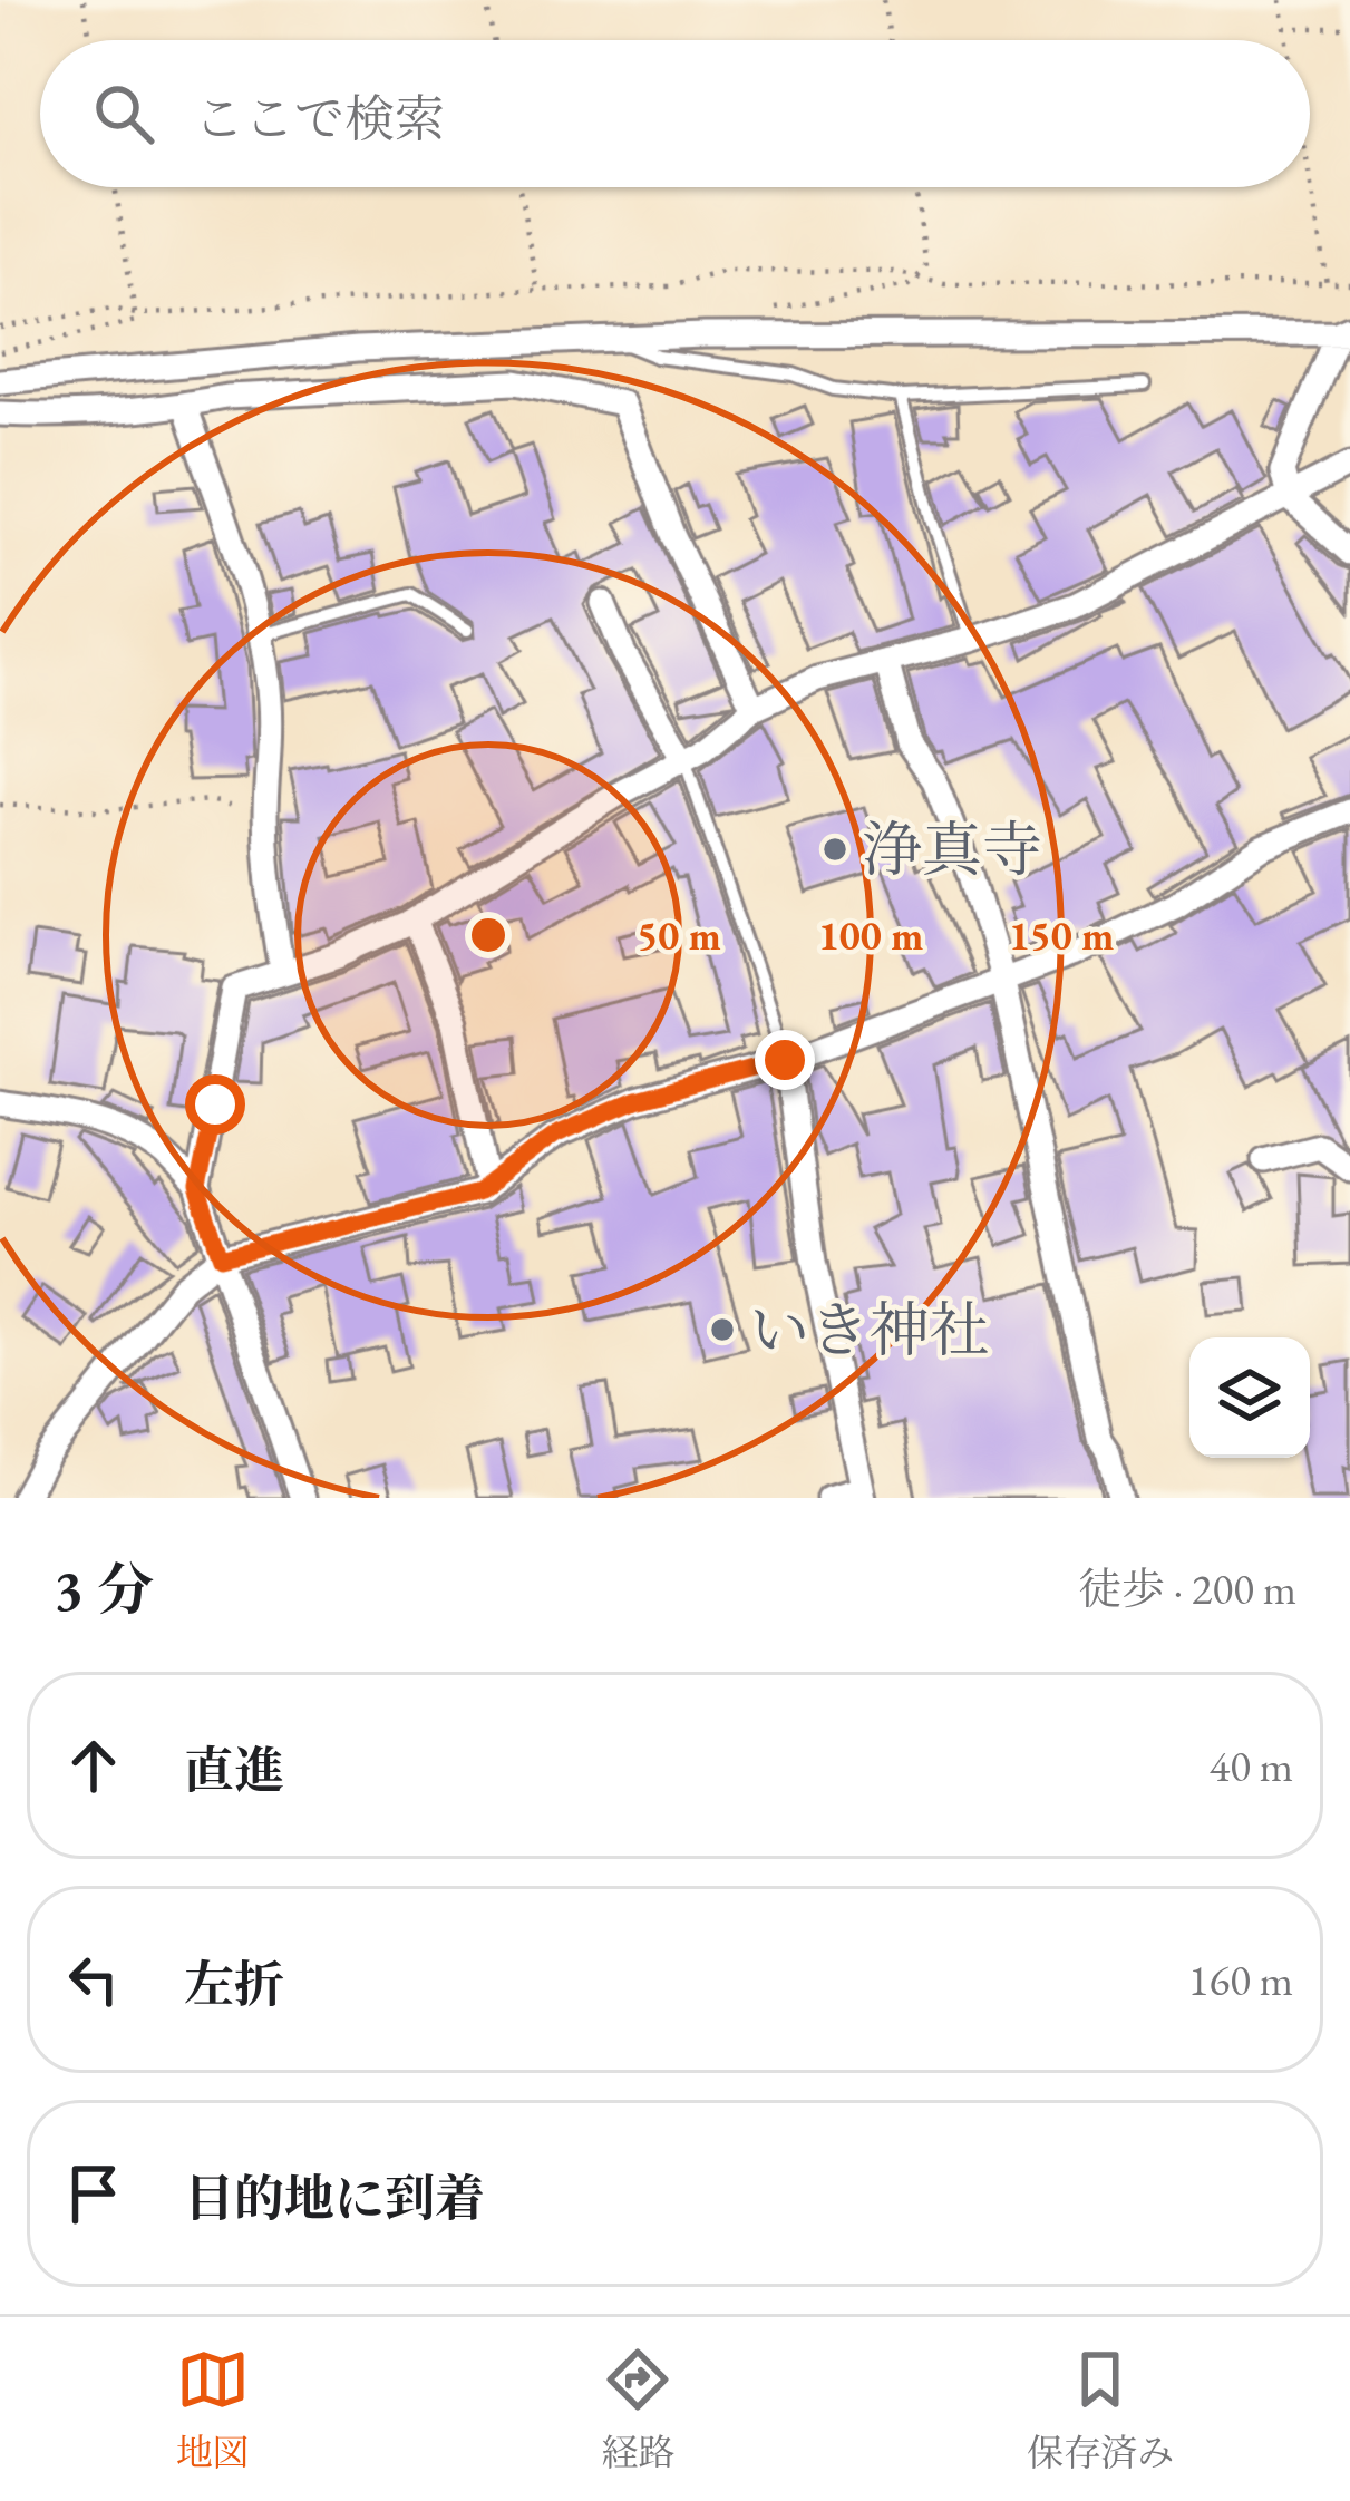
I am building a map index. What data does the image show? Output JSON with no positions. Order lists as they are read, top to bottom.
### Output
{
  "places": ["浄真寺", "いき神社"],
  "page": {
    "search": "ここで検索",
    "heading": ["3 分", "徒歩 · 200 m"],
    "list": [
      ["直進", "40 m"],
      ["左折", "160 m"],
      "目的地に到着"
    ],
    "nav": ["地図", "経路", "保存済み"]
  },
  "rings": ["50 m", "100 m", "150 m"]
}
